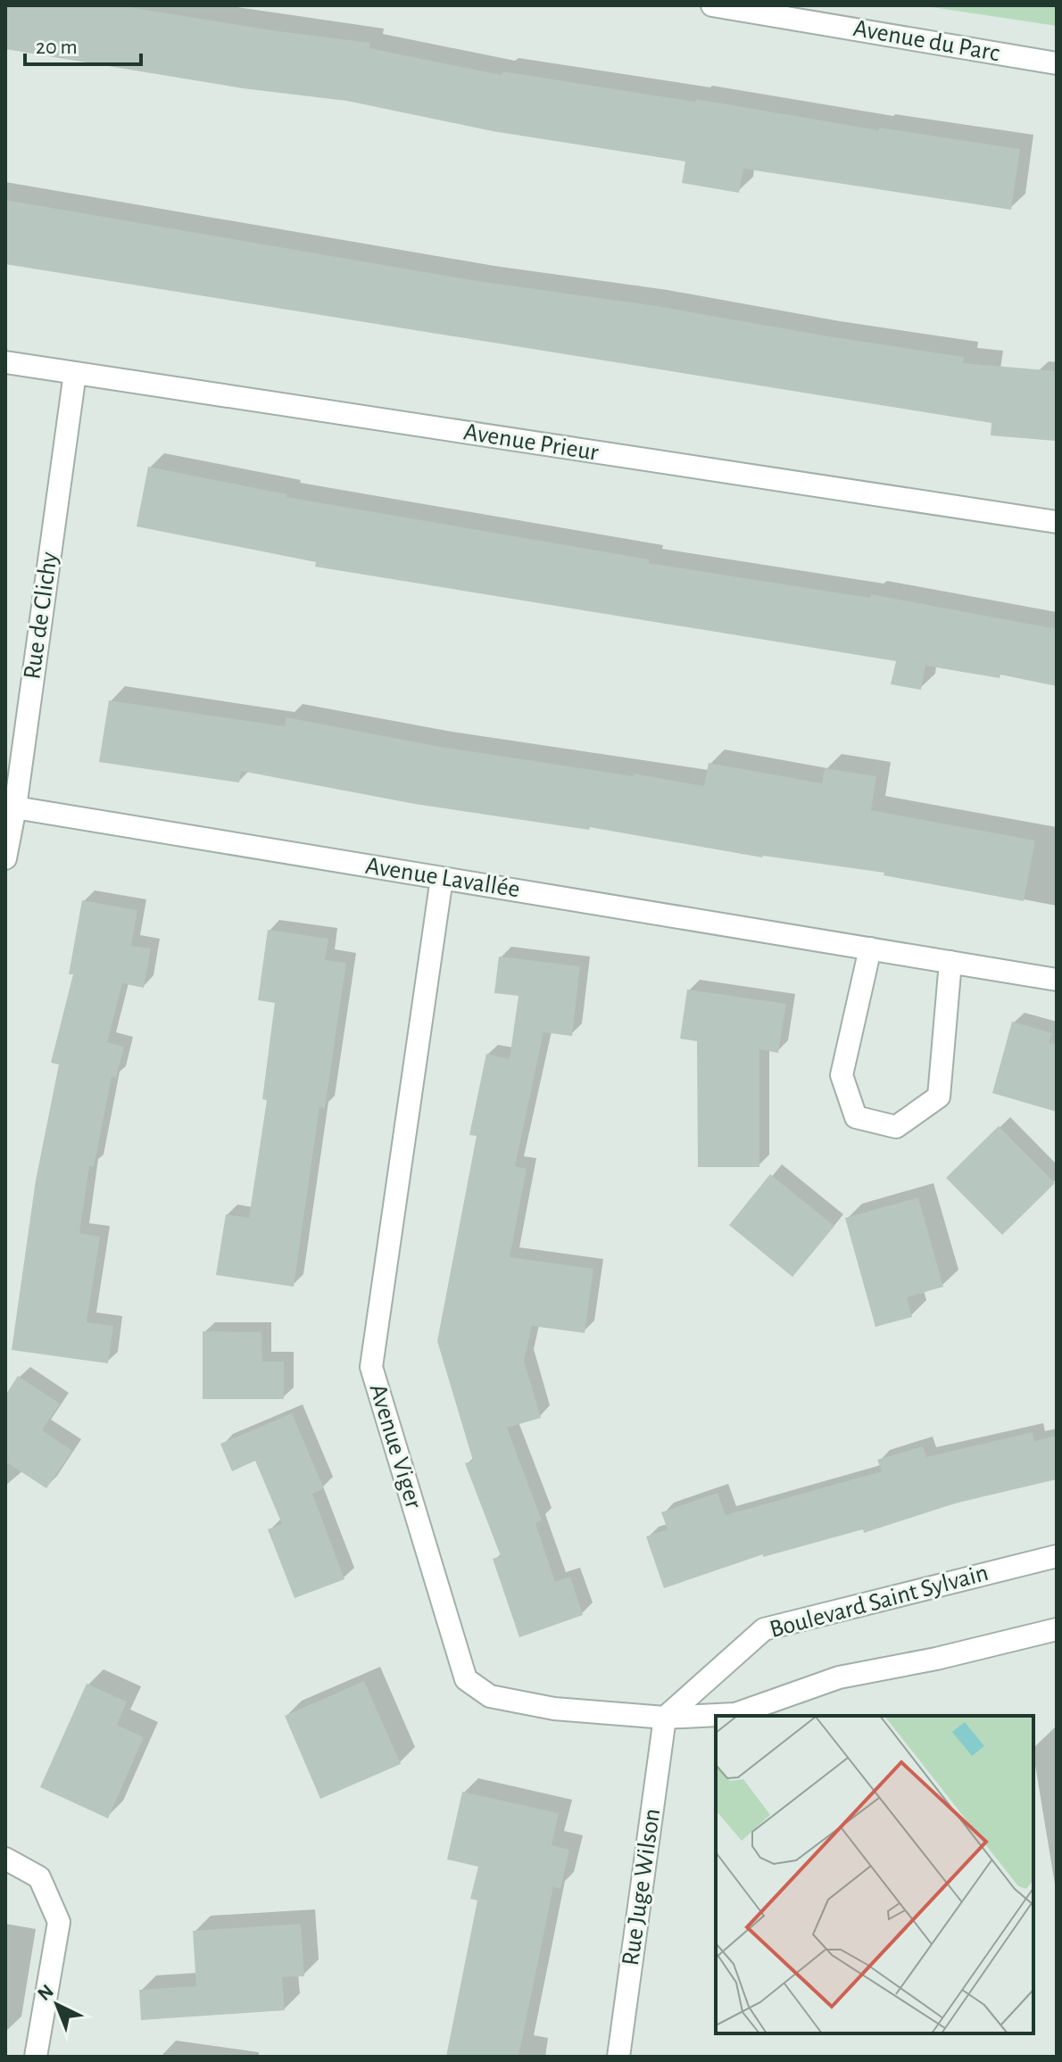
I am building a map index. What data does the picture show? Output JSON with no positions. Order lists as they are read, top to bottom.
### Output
{
  "streets": {
    "street": [
      "Avenue du Parc",
      "Avenue Prieur",
      "Rue de Clichy",
      "Avenue Lavallée",
      "Avenue Viger",
      "Boulevard Saint Sylvain",
      "Rue Juge Wilson"
    ]
  },
  "crossings": [
    ["Avenue Prieur", "Rue de Clichy"],
    ["Rue de Clichy", "Avenue Lavallée"],
    ["Avenue Lavallée", "Avenue Viger"],
    ["Avenue Viger", "Boulevard Saint Sylvain"],
    ["Avenue Viger", "Rue Juge Wilson"],
    ["Boulevard Saint Sylvain", "Rue Juge Wilson"]
  ],
  "scale_bar": "20 m",
  "north": "top left"
}
